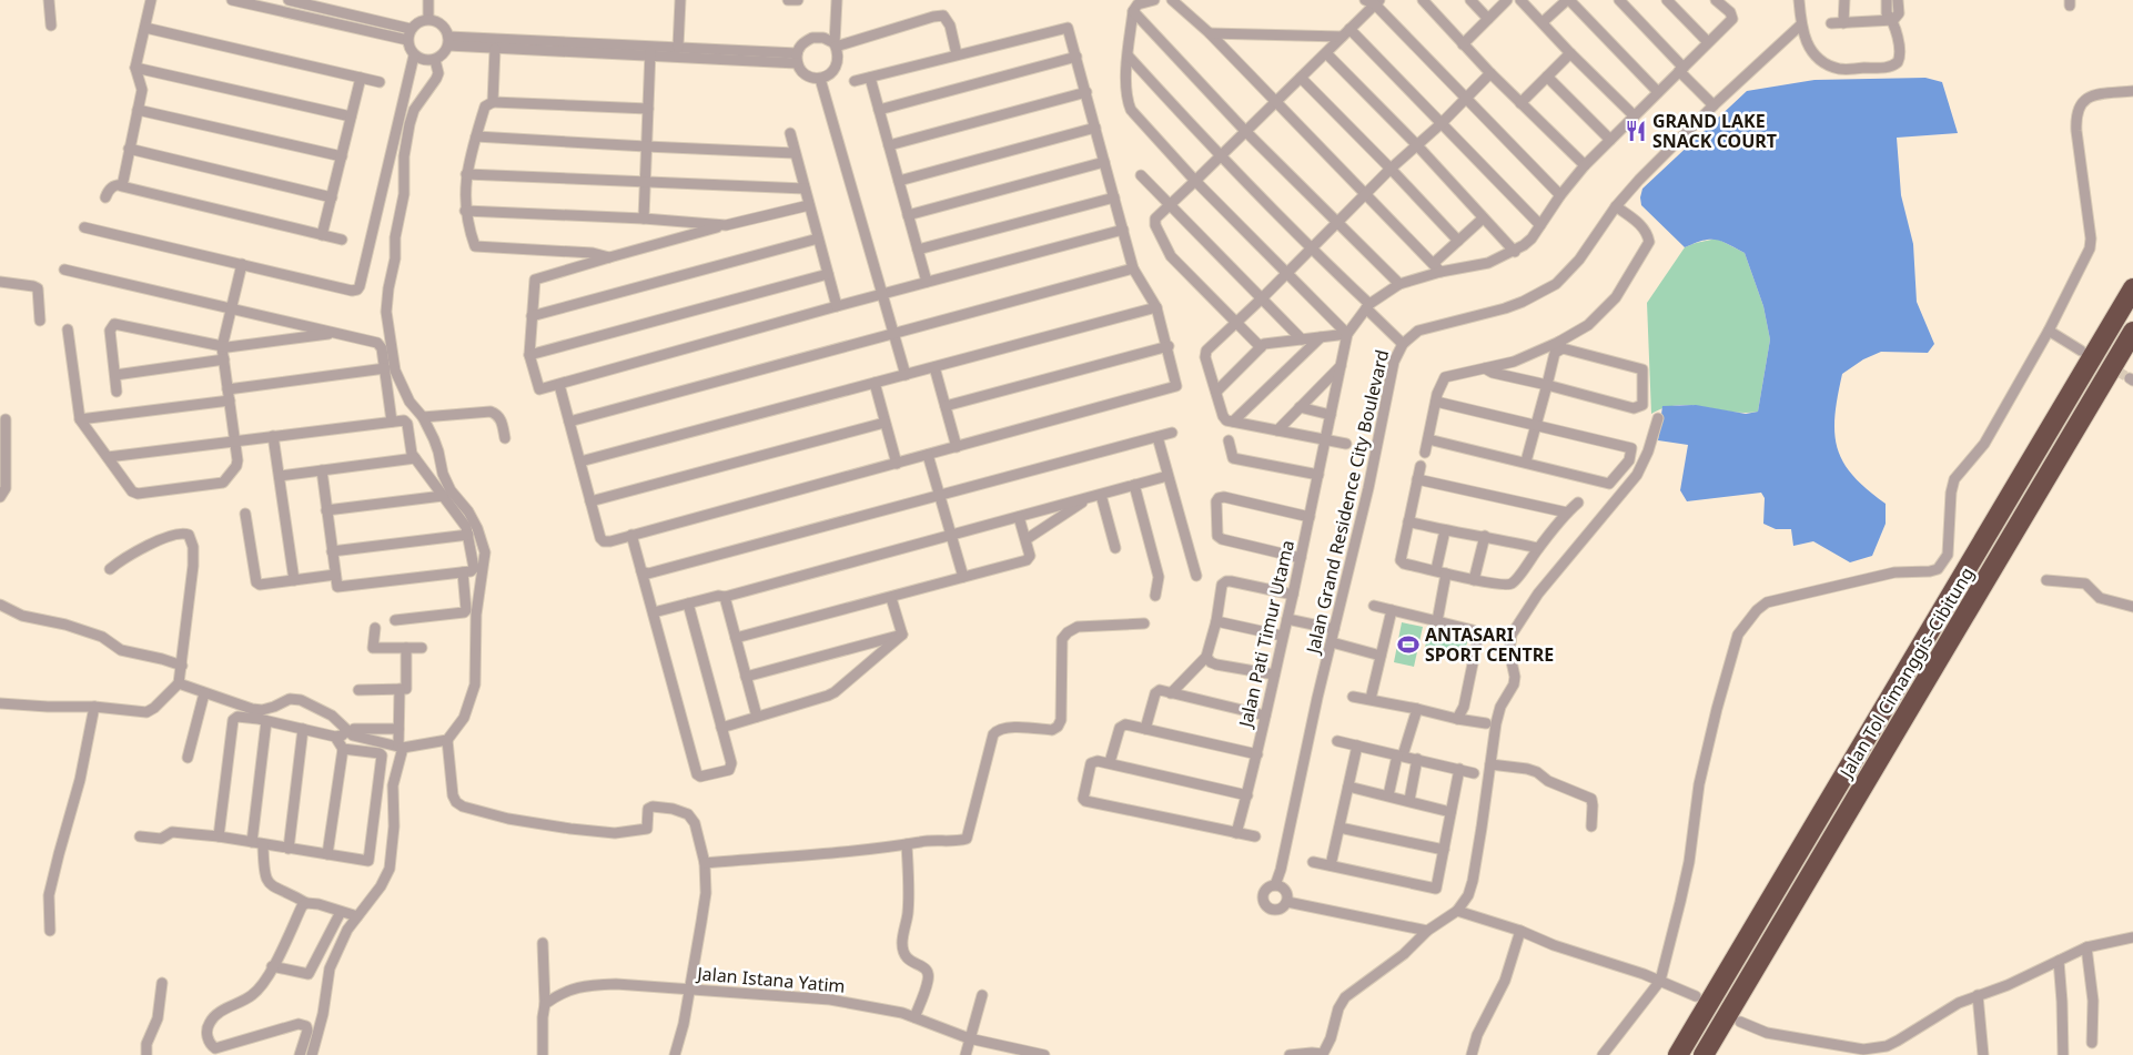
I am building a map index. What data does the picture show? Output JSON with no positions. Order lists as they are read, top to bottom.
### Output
{
  "streets": {
    "highway": ["Jalan Tol Cimanggis–Cibitung"],
    "street": ["Jalan Grand Residence City Boulevard", "Jalan Pati Timur Utama", "Jalan Istana Yatim"]
  },
  "places": {
    "restaurant": ["GRAND LAKE SNACK COURT"],
    "sports": ["ANTASARI SPORT CENTRE"]
  }
}
